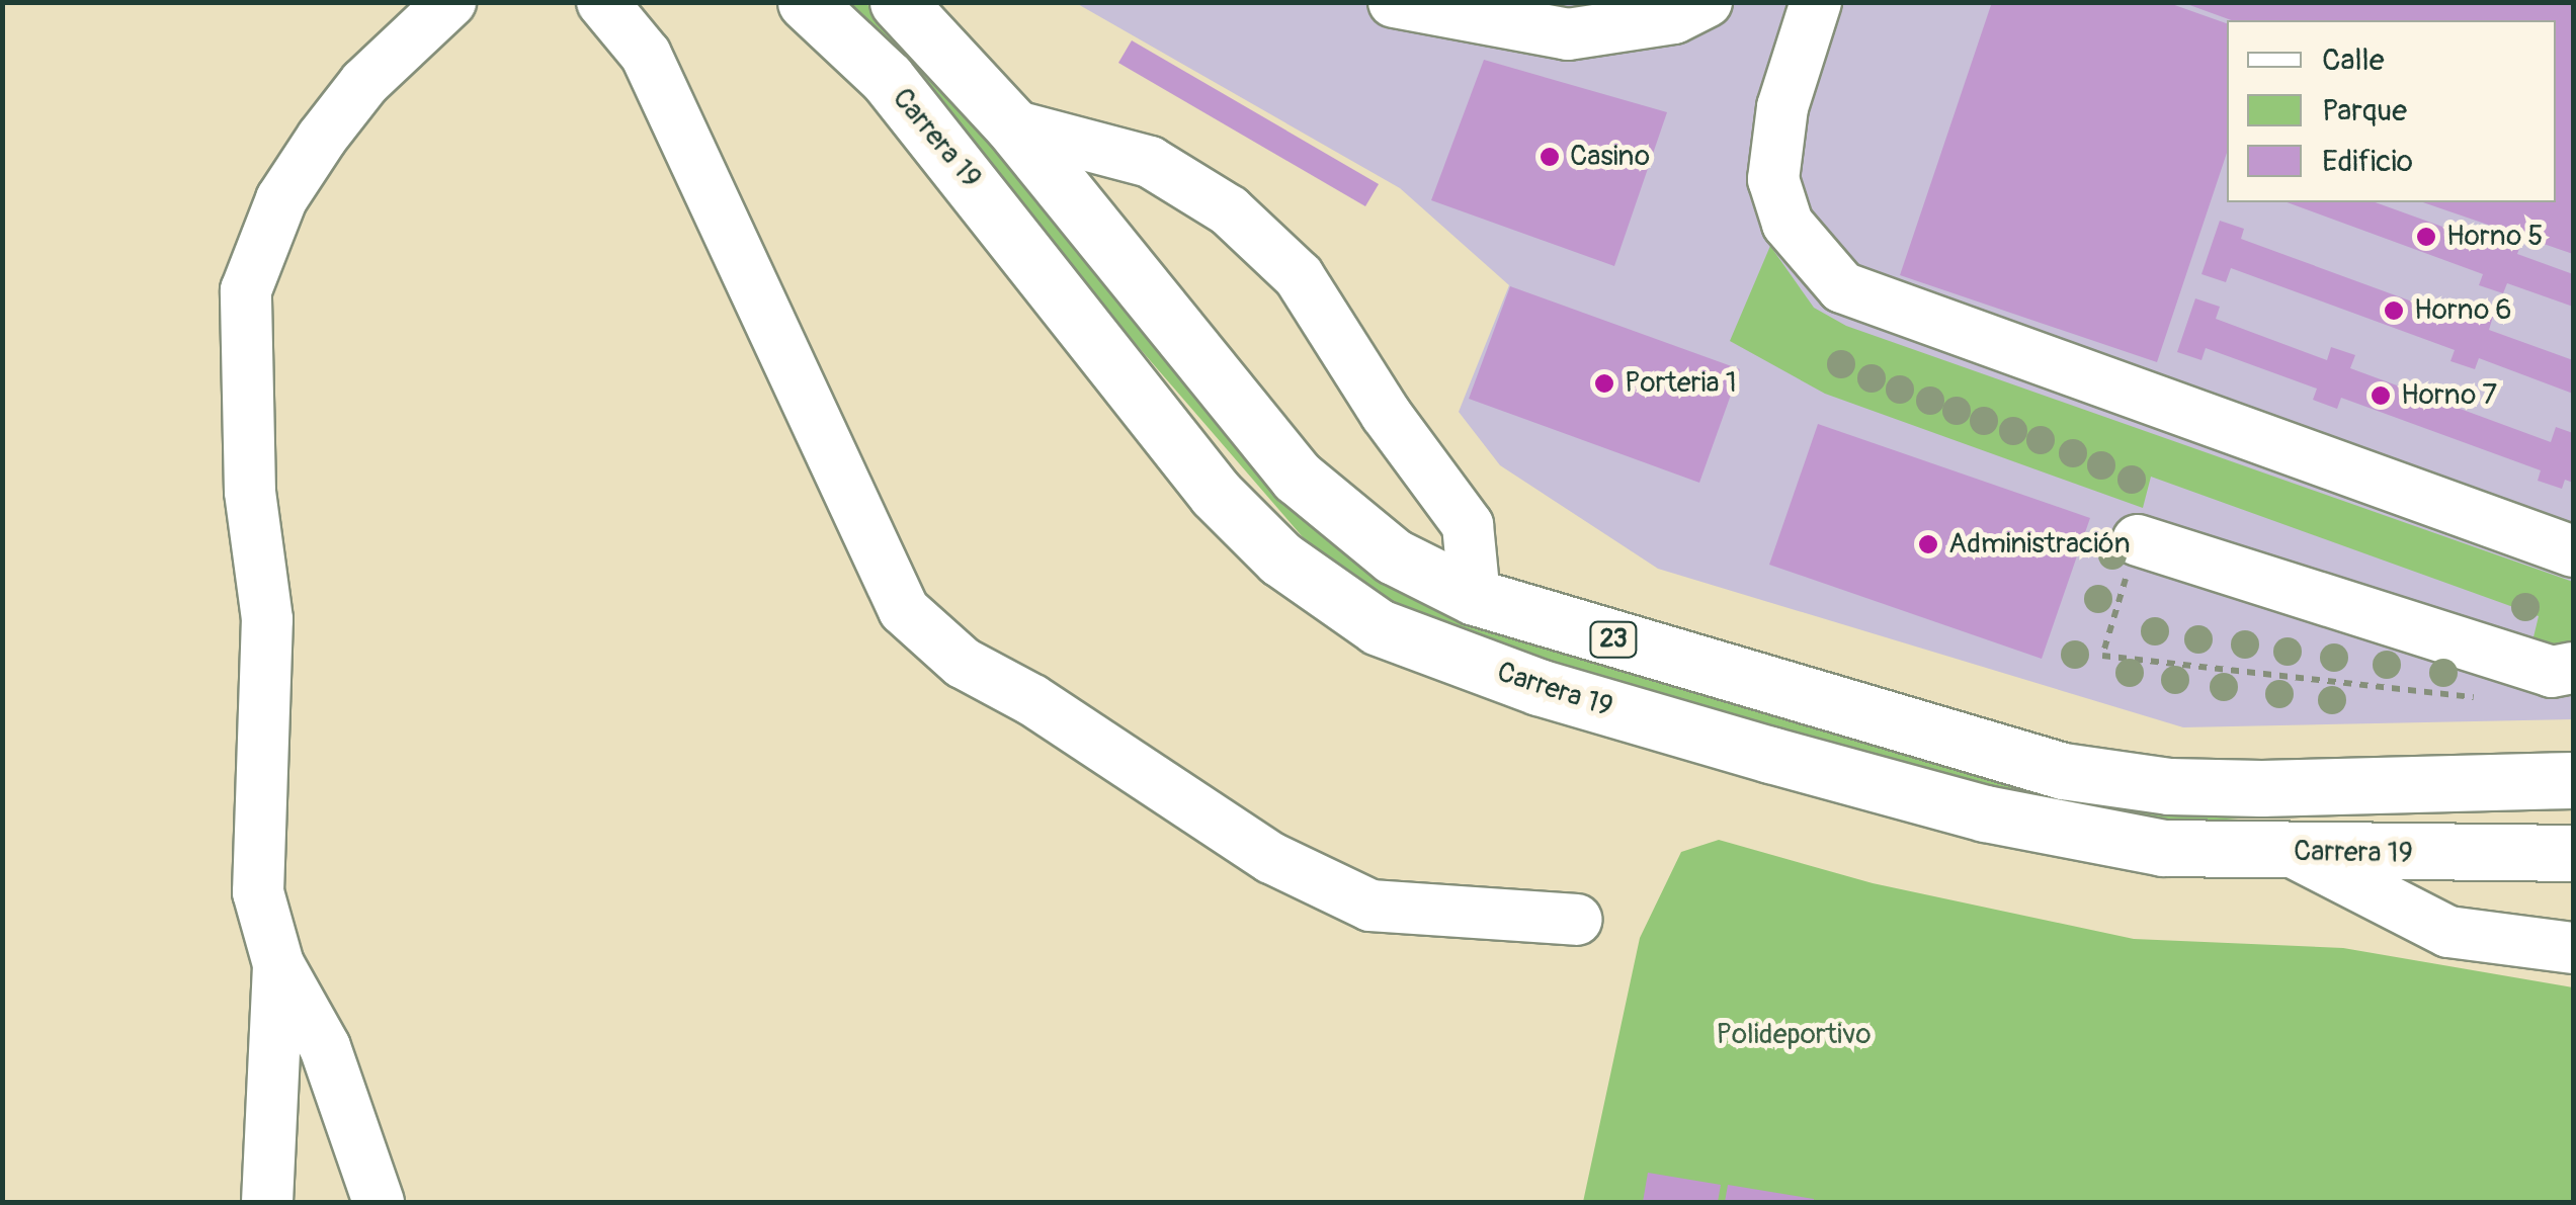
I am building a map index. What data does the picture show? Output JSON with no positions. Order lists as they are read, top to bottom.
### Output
{
  "streets": {
    "main road": ["Carrera 19", "23"]
  },
  "parks": ["Polideportivo"],
  "places": [
    "Casino",
    "Horno 5",
    "Horno 6",
    "Porteria 1",
    "Horno 7",
    "Administración"
  ],
  "legend": ["Calle", "Parque", "Edificio"]
}
